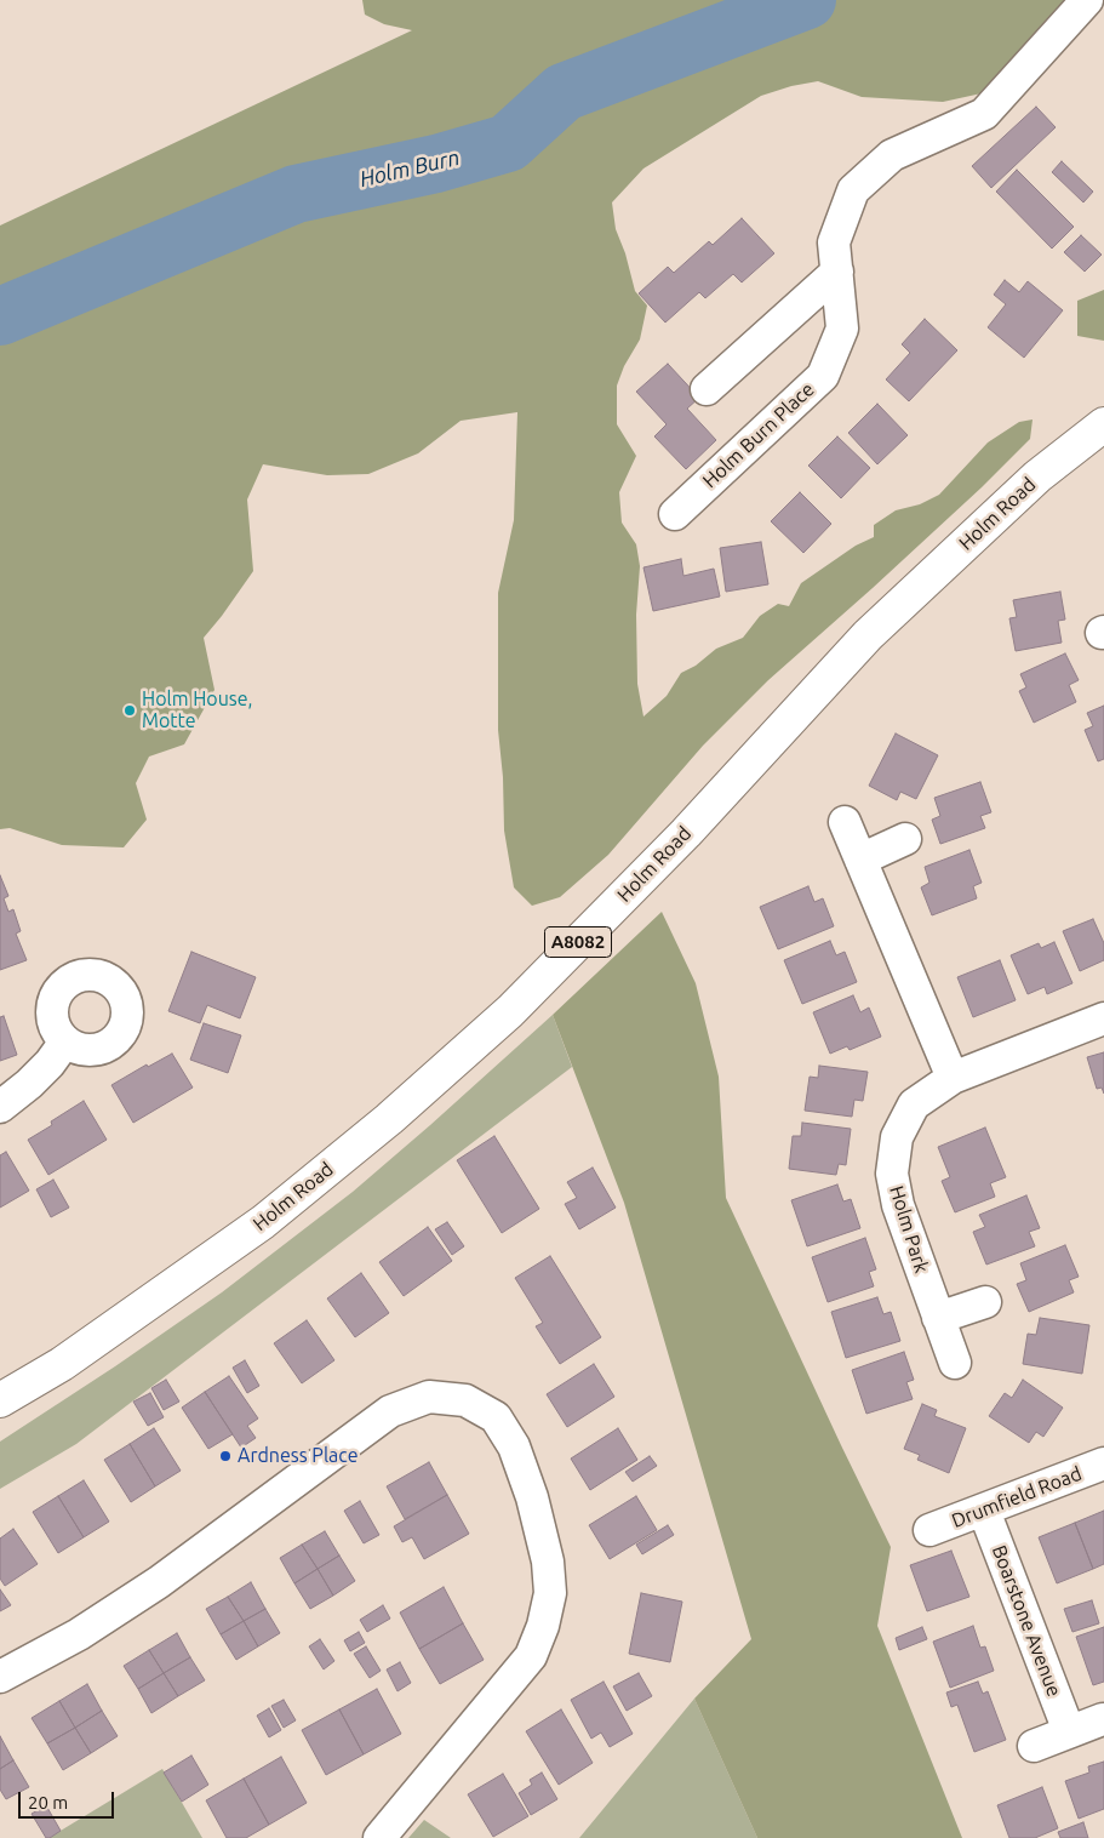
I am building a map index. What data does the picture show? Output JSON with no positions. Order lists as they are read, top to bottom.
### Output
{
  "streets": {
    "main road": ["Holm Road", "A8082"],
    "street": [
      "Holm Burn Place",
      "Holm Park",
      "Drumfield Road",
      "Boarstone Avenue"
    ]
  },
  "crossings": [
    ["Drumfield Road", "Boarstone Avenue"]
  ],
  "water": ["Holm Burn"],
  "places": ["Holm House, Motte", "Ardness Place"],
  "scale_bar": "20 m"
}
